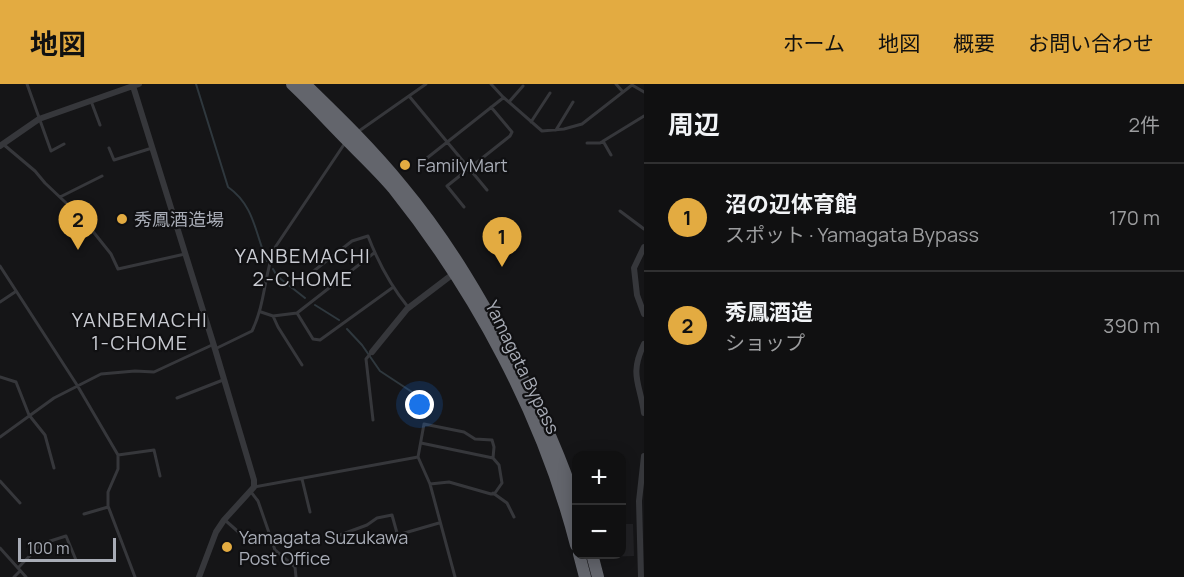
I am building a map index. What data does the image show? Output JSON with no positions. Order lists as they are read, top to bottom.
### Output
{
  "streets": {
    "highway": ["Yamagata Bypass"]
  },
  "districts": ["YANBEMACHI 2-CHOME", "YANBEMACHI 1-CHOME"],
  "places": ["FamilyMart", "秀鳳酒造場", "Yamagata Suzukawa Post Office"],
  "scale_bar": "100 m",
  "page": {
    "header": "地図",
    "nav": [
      "ホーム",
      "地図",
      "概要",
      "お問い合わせ"
    ],
    "heading": ["周辺", "2件"],
    "list": [
      {
        "mark": "1",
        "name": "沼の辺体育館",
        "note": "スポット · Yamagata Bypass",
        "value": "170 m"
      },
      {
        "mark": "2",
        "name": "秀鳳酒造",
        "note": "ショップ",
        "value": "390 m"
      }
    ],
    "pins": ["2", "1"],
    "map_buttons": ["+", "−"],
    "scale": "100 m"
  }
}
